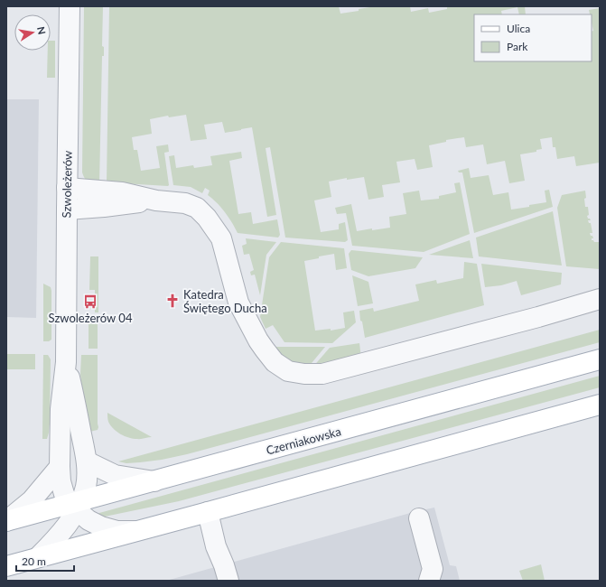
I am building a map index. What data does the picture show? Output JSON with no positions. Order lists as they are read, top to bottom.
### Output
{
  "streets": {
    "main road": ["Czerniakowska"],
    "street": ["Szwoleżerów"]
  },
  "crossings": [
    ["Szwoleżerów", "Czerniakowska"]
  ],
  "places": {
    "church": ["Katedra Świętego Ducha"],
    "bus stop": ["Szwoleżerów 04"]
  },
  "legend": ["Ulica", "Park"],
  "scale_bar": "20 m",
  "north": "right"
}
